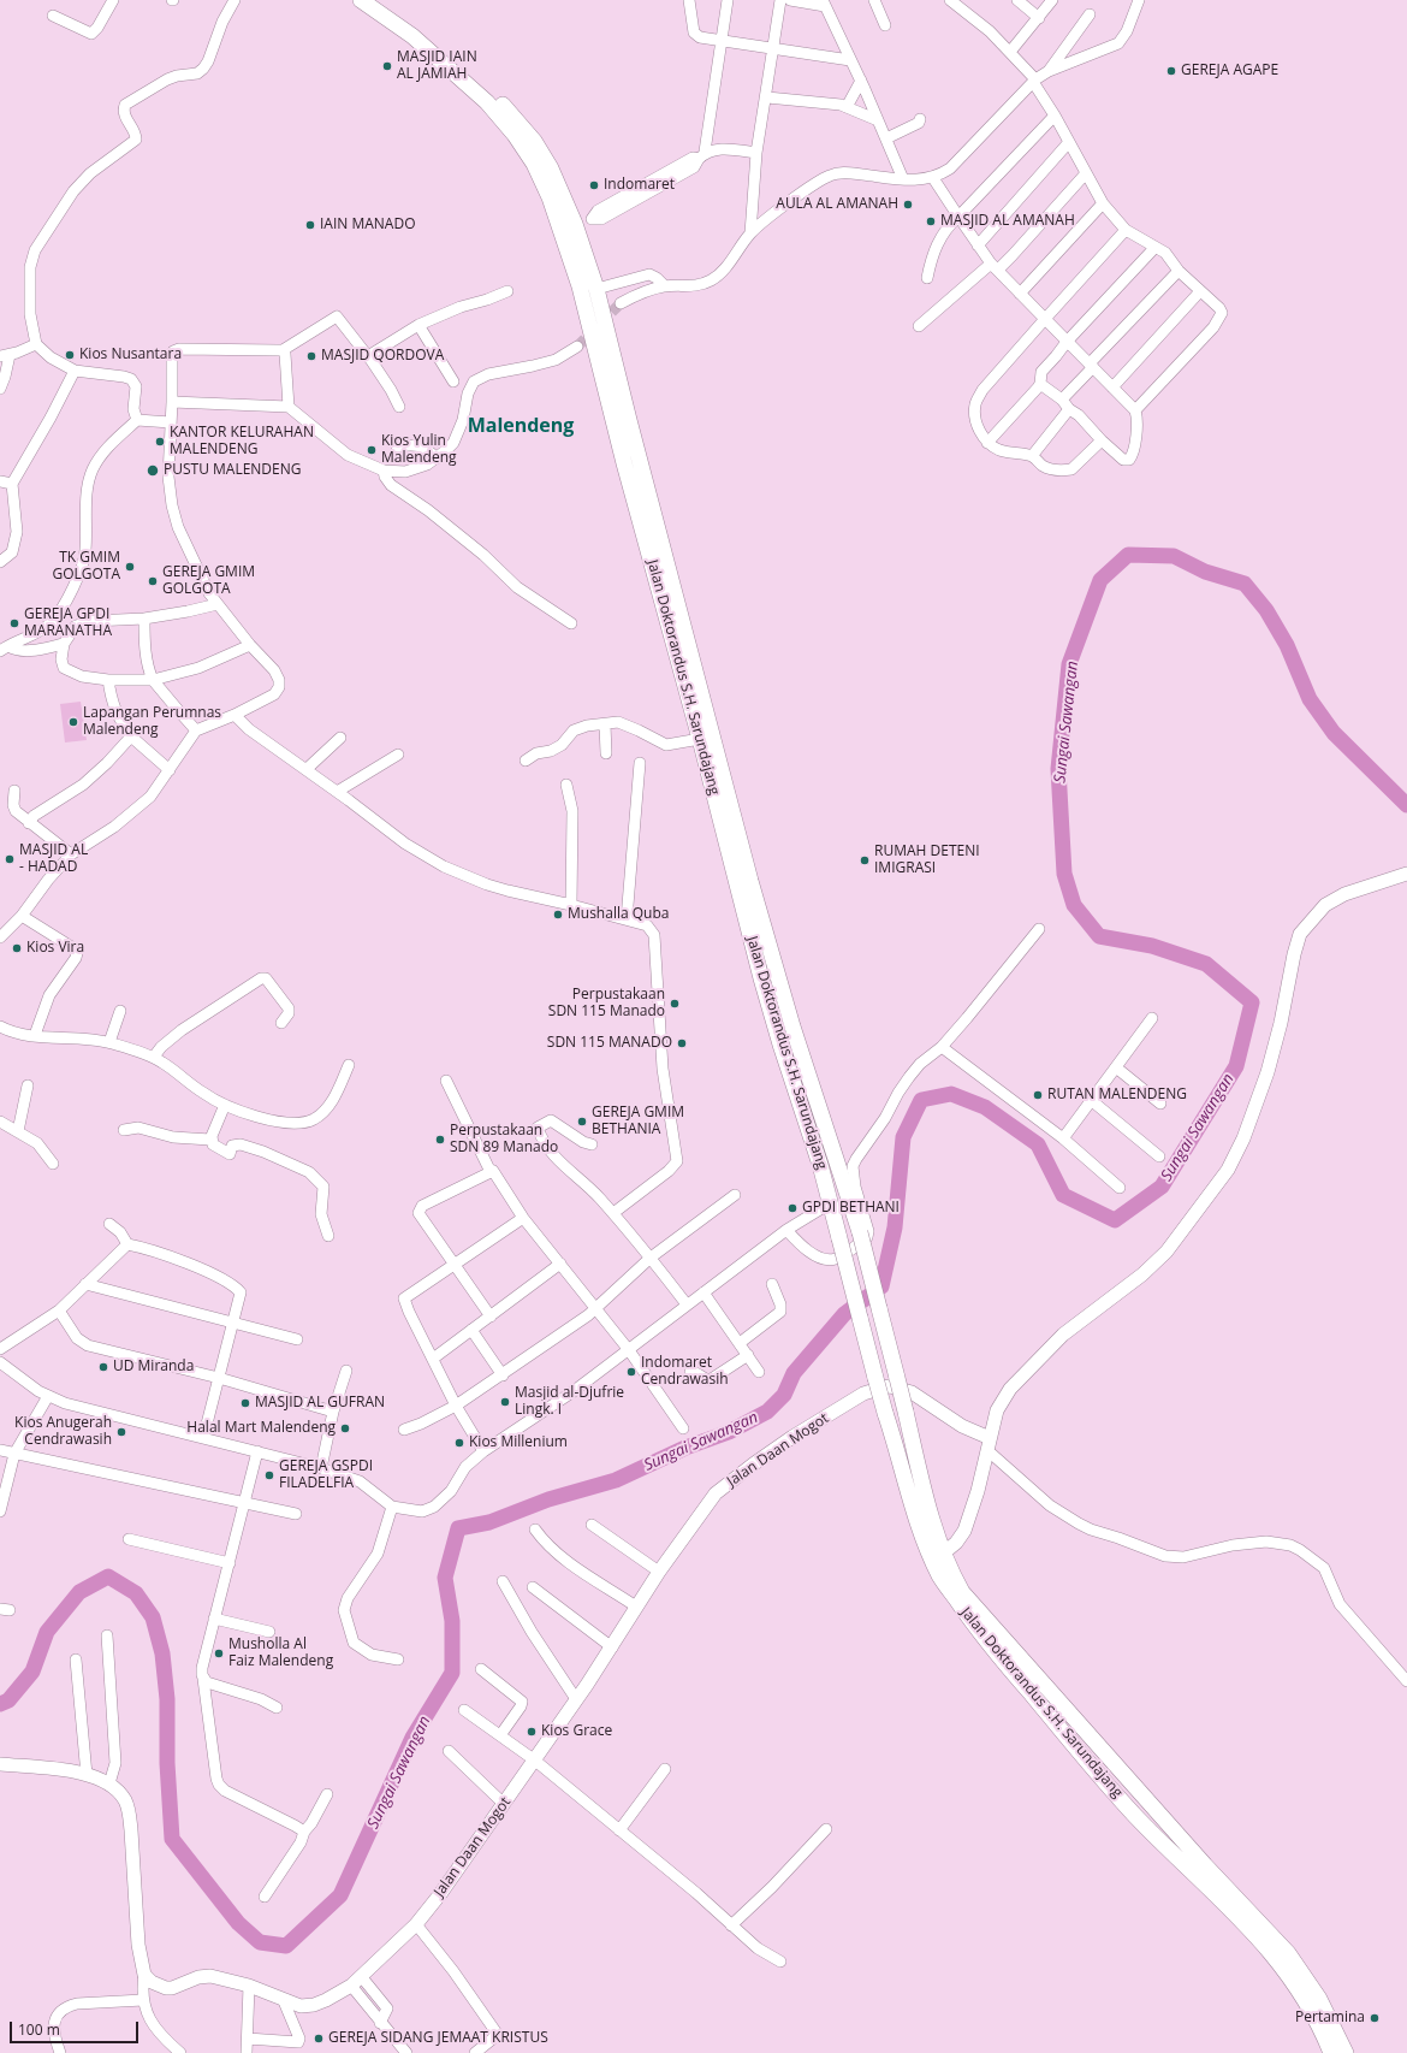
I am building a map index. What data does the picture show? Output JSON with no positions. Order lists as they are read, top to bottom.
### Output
{
  "streets": {
    "highway": ["Jalan Doktorandus S.H. Sarundajang"],
    "main road": ["Jalan Daan Mogot"]
  },
  "districts": ["Malendeng"],
  "water": ["Sungai Sawangan"],
  "places": [
    "MASJID IAIN AL JAMIAH",
    "GEREJA AGAPE",
    "Indomaret",
    "AULA AL AMANAH",
    "MASJID AL AMANAH",
    "IAIN MANADO",
    "Kios Nusantara",
    "MASJID QORDOVA",
    "KANTOR KELURAHAN MALENDENG",
    "Kios Yulin Malendeng",
    "PUSTU MALENDENG",
    "TK GMIM GOLGOTA",
    "GEREJA GMIM GOLGOTA",
    "GEREJA GPDI MARANATHA",
    "Lapangan Perumnas Malendeng",
    "MASJID AL - HADAD",
    "RUMAH DETENI IMIGRASI",
    "Mushalla Quba",
    "Kios Vira",
    "Perpustakaan SDN 115 Manado",
    "SDN 115 MANADO",
    "RUTAN MALENDENG",
    "GEREJA GMIM BETHANIA",
    "Perpustakaan SDN 89 Manado",
    "GPDI BETHANI",
    "UD Miranda",
    "Indomaret Cendrawasih",
    "Masjid al-Djufrie Lingk. I",
    "MASJID AL GUFRAN",
    "Halal Mart Malendeng",
    "Kios Anugerah Cendrawasih",
    "Kios Millenium",
    "GEREJA GSPDI FILADELFIA",
    "Musholla Al Faiz Malendeng",
    "Kios Grace",
    "Pertamina",
    "GEREJA SIDANG JEMAAT KRISTUS"
  ],
  "scale_bar": "100 m"
}
